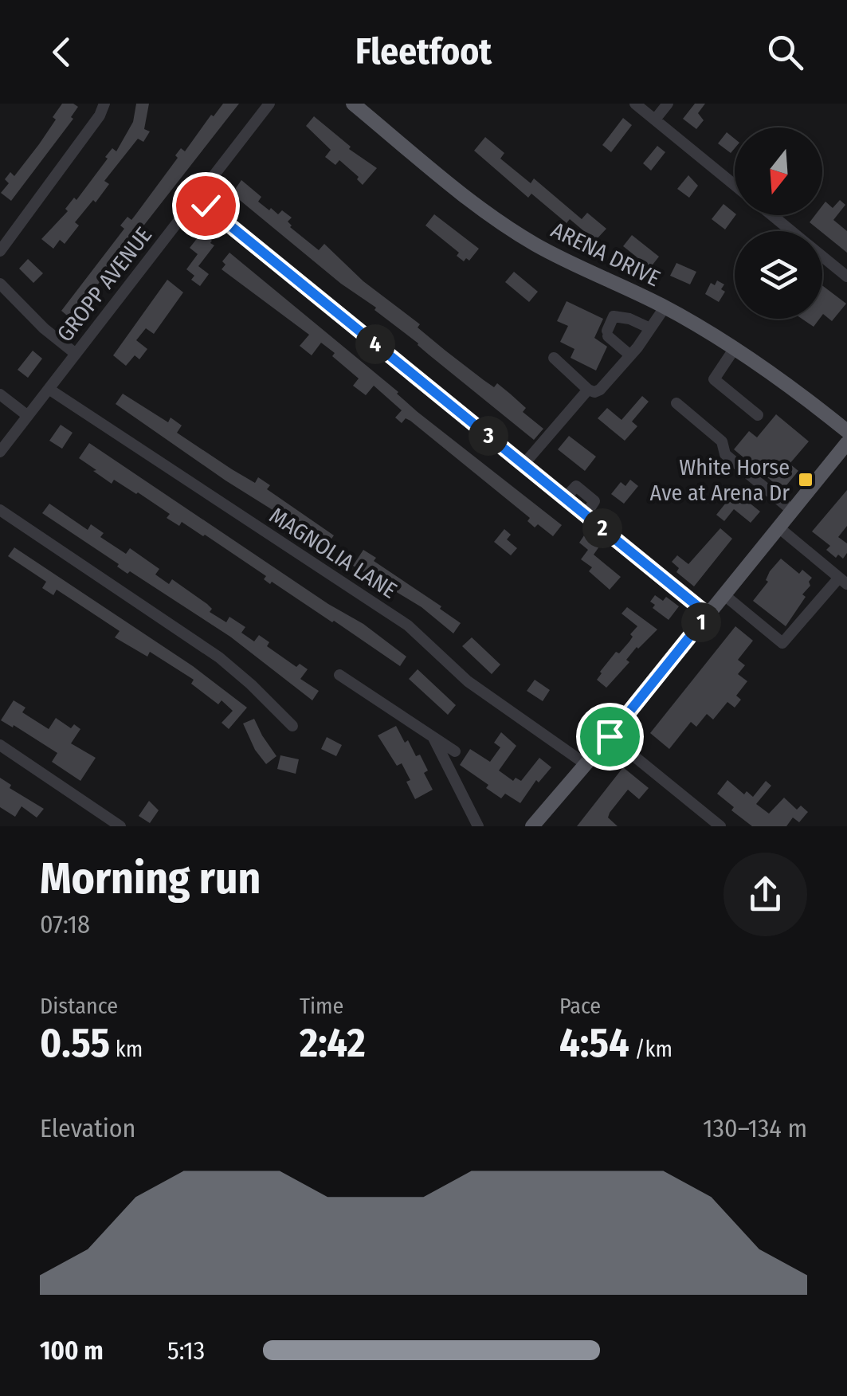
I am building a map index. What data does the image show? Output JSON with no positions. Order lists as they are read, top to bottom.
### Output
{
  "streets": {
    "main road": ["ARENA DRIVE"],
    "street": ["GROPP AVENUE", "MAGNOLIA LANE"]
  },
  "crossings": [
    ["GROPP AVENUE", "MAGNOLIA LANE"]
  ],
  "places": {
    "transit": ["White Horse Ave at Arena Dr"]
  },
  "north": "bottom",
  "page": {
    "header": "Fleetfoot",
    "pins": [
      "4",
      "3",
      "2",
      "1"
    ],
    "heading": ["Morning run", "07:18"],
    "stats": [
      ["Distance", "0.55 km"],
      ["Time", "2:42"],
      ["Pace", "4:54 /km"]
    ],
    "chart": ["Elevation", "130–134 m"],
    "list": [
      {
        "name": "100 m",
        "note": "5:13"
      }
    ]
  }
}
